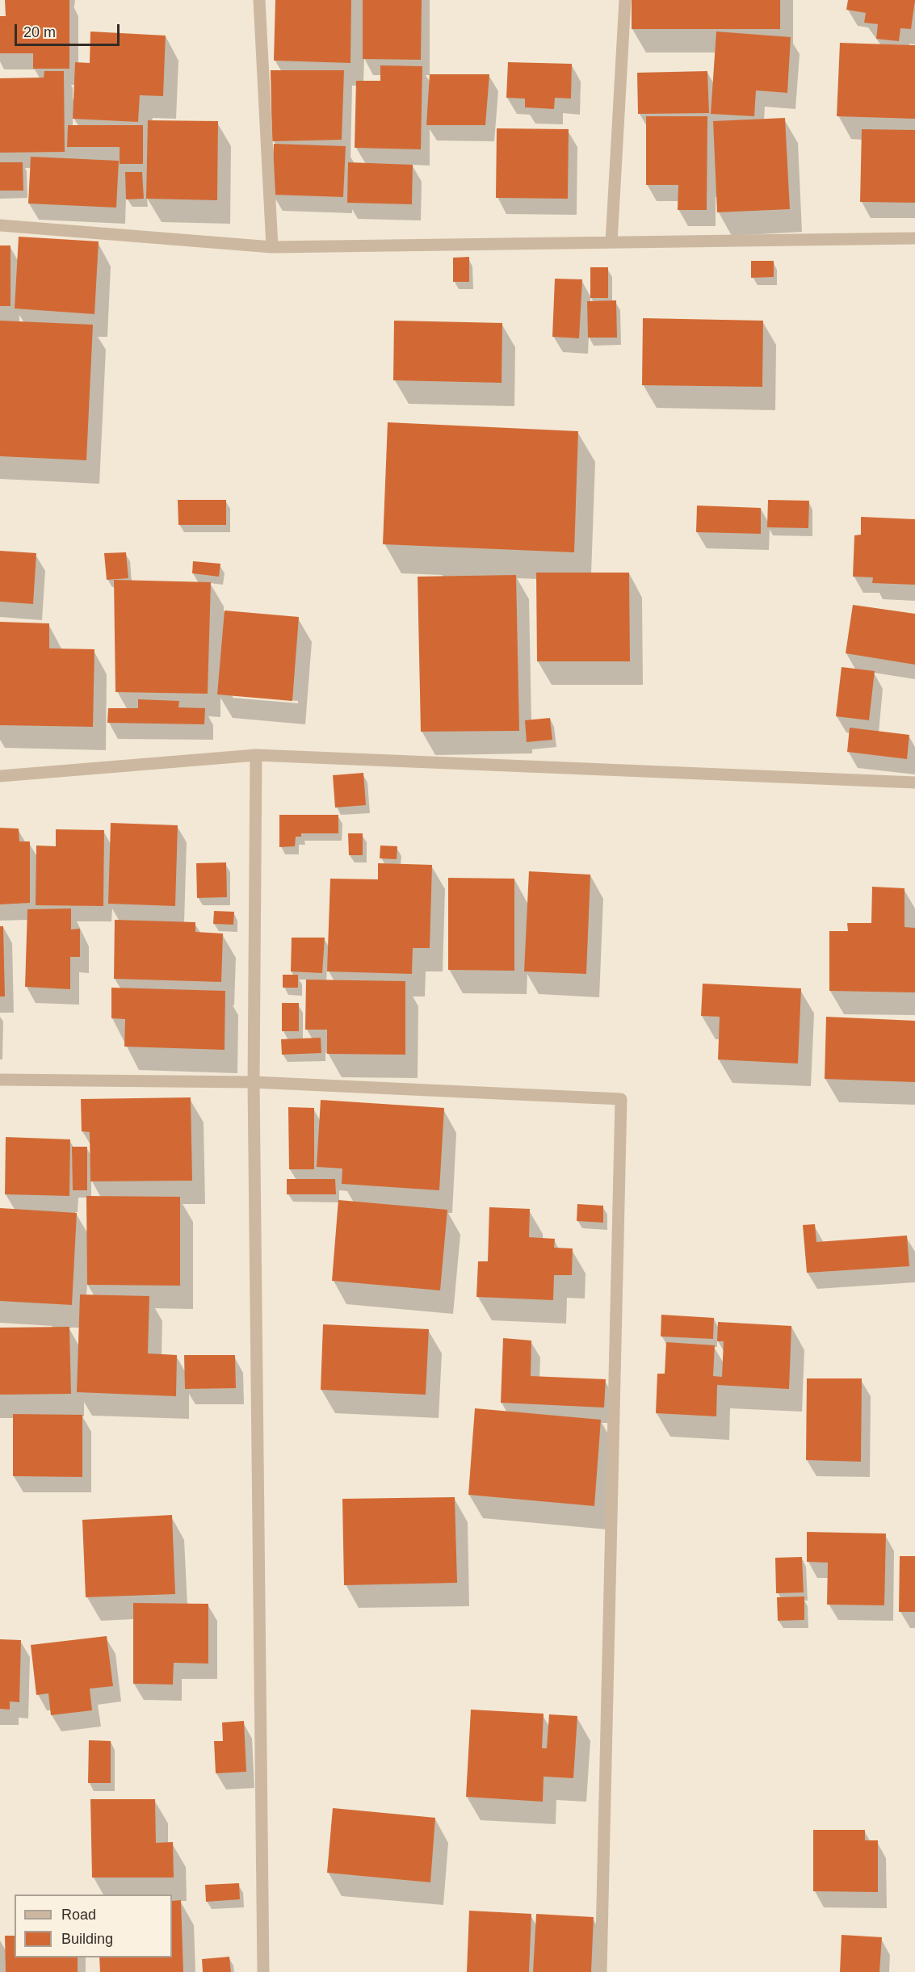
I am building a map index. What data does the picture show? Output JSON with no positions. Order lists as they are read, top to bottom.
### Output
{
  "legend": ["Road", "Building"],
  "scale_bar": "20 m"
}
